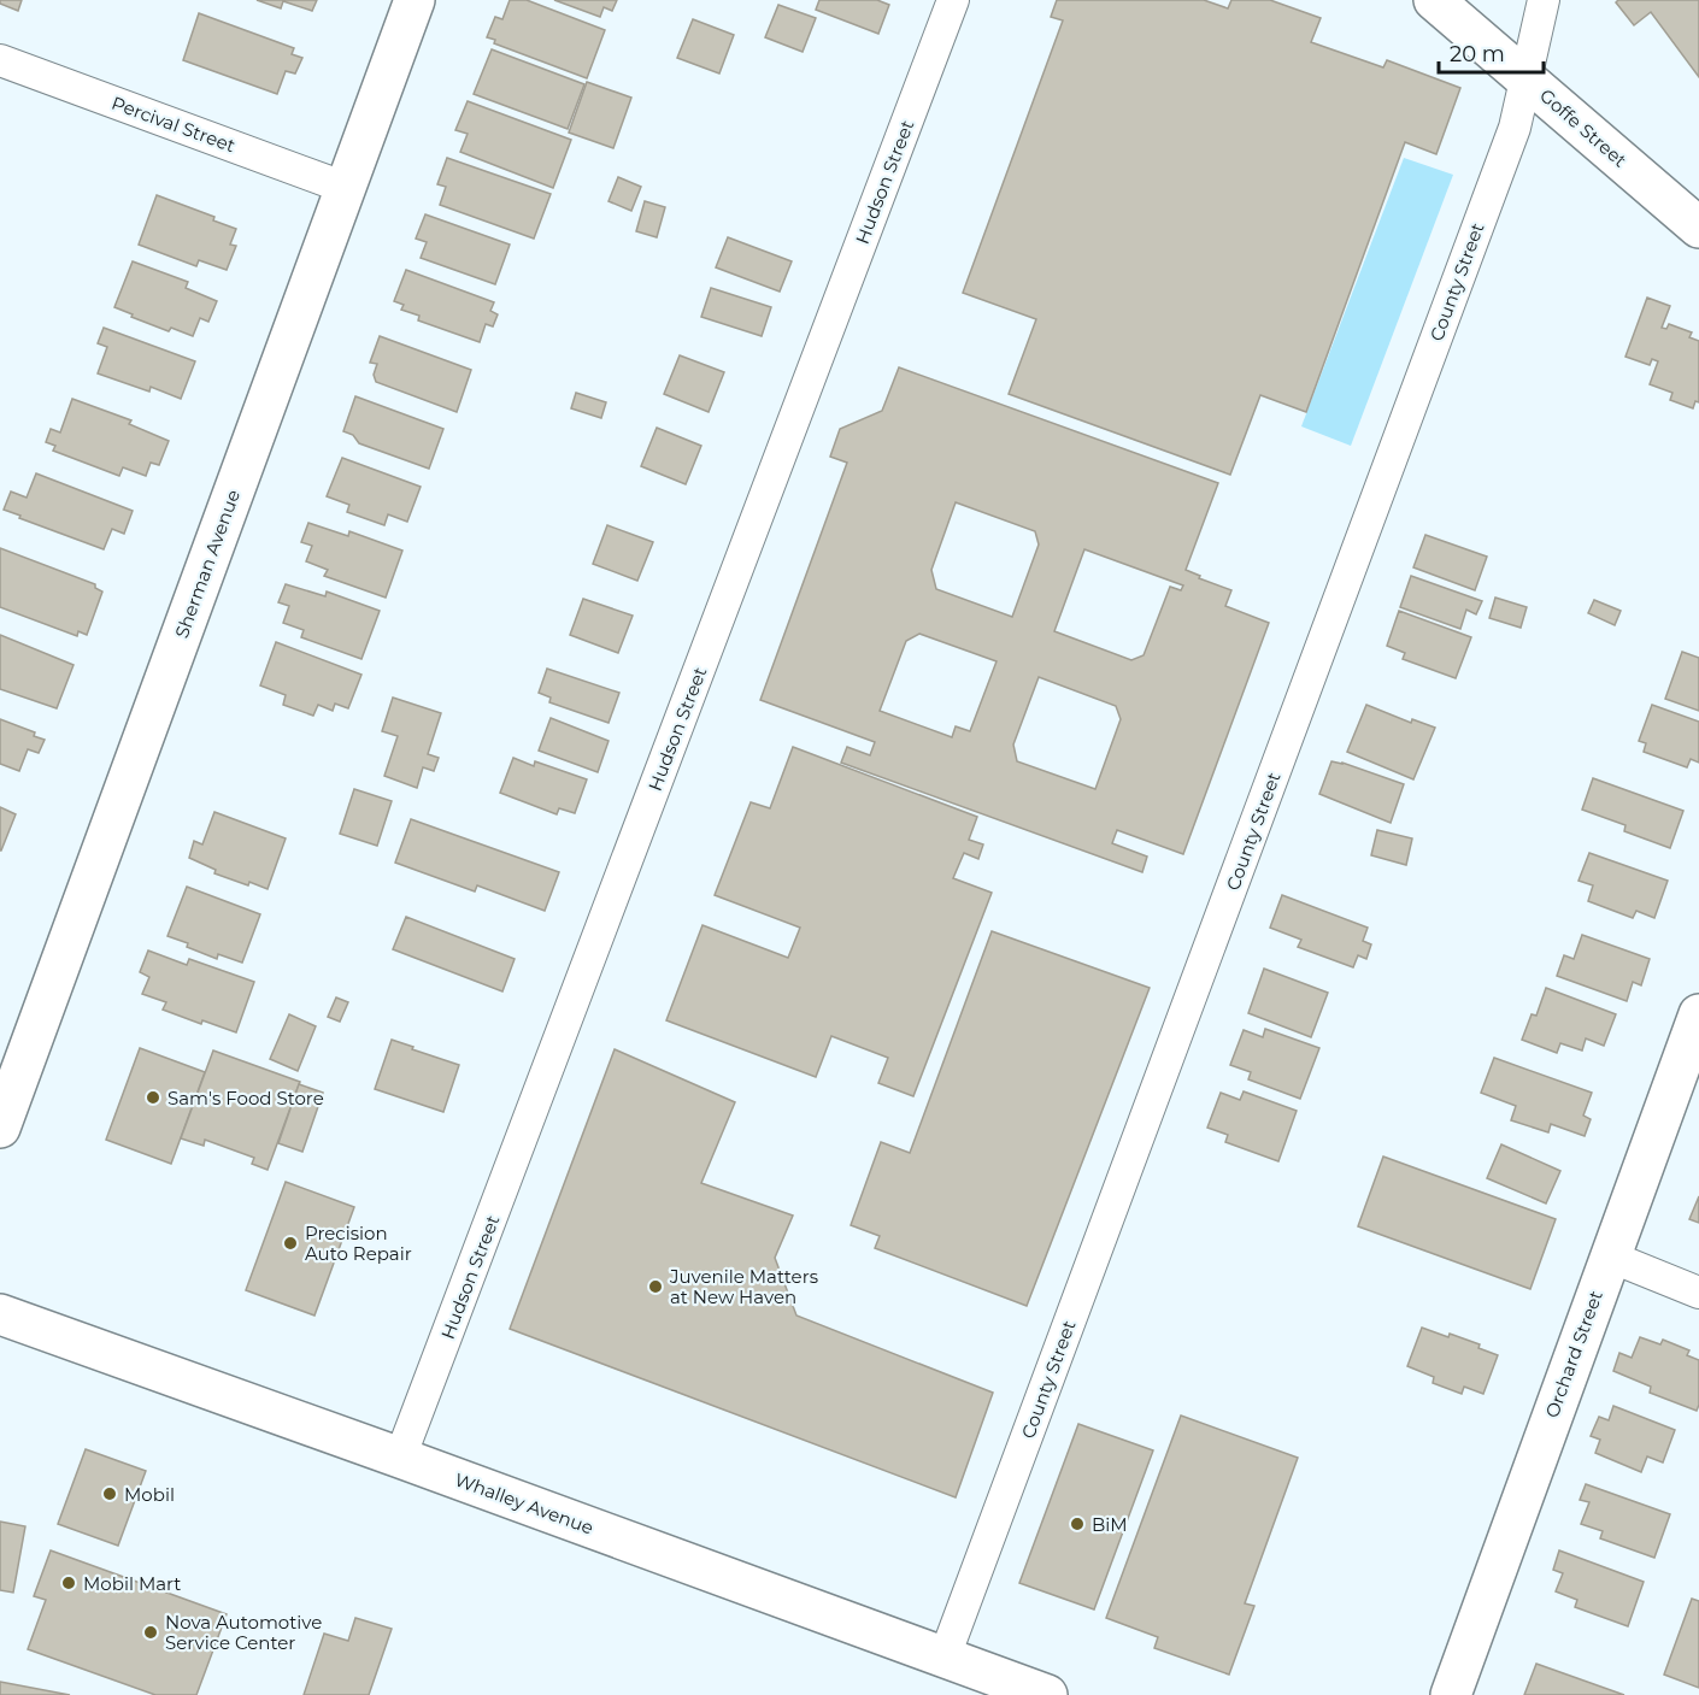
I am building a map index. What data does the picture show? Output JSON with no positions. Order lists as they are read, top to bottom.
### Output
{
  "streets": {
    "main road": [
      "Goffe Street",
      "Sherman Avenue",
      "Orchard Street",
      "Whalley Avenue"
    ],
    "street": ["Percival Street", "Hudson Street", "County Street"]
  },
  "crossings": [
    ["Percival Street", "Sherman Avenue"],
    ["Goffe Street", "County Street"],
    ["Hudson Street", "Whalley Avenue"],
    ["County Street", "Whalley Avenue"]
  ],
  "places": [
    "Sam's Food Store",
    "Precision Auto Repair",
    "Juvenile Matters at New Haven",
    "Mobil",
    "BiM",
    "Mobil Mart",
    "Nova Automotive Service Center"
  ],
  "scale_bar": "20 m"
}
